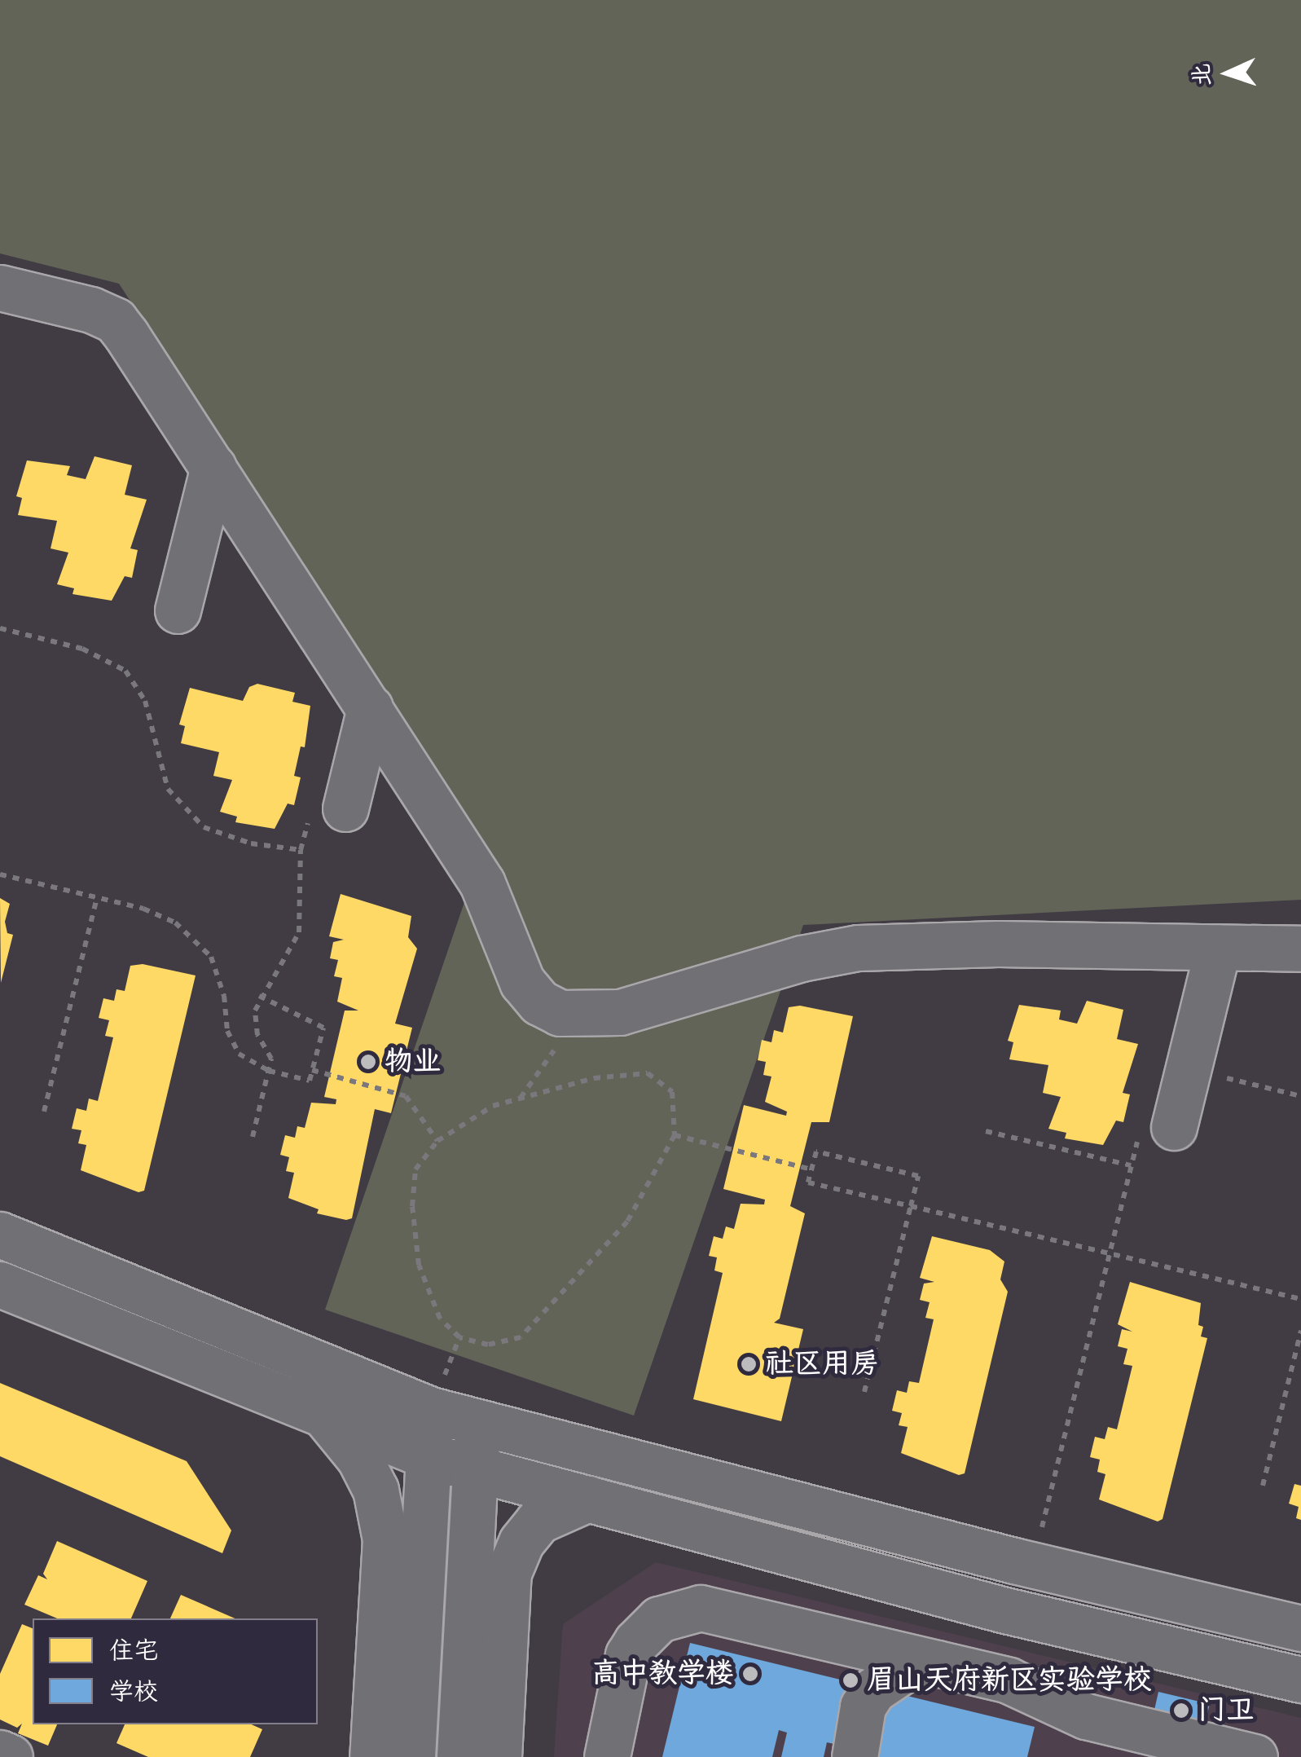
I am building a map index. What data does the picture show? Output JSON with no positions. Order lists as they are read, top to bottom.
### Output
{
  "places": [
    "物业",
    "社区用房",
    "高中教学楼",
    "眉山天府新区实验学校",
    "门卫"
  ],
  "legend": ["住宅", "学校"],
  "north": "left"
}
